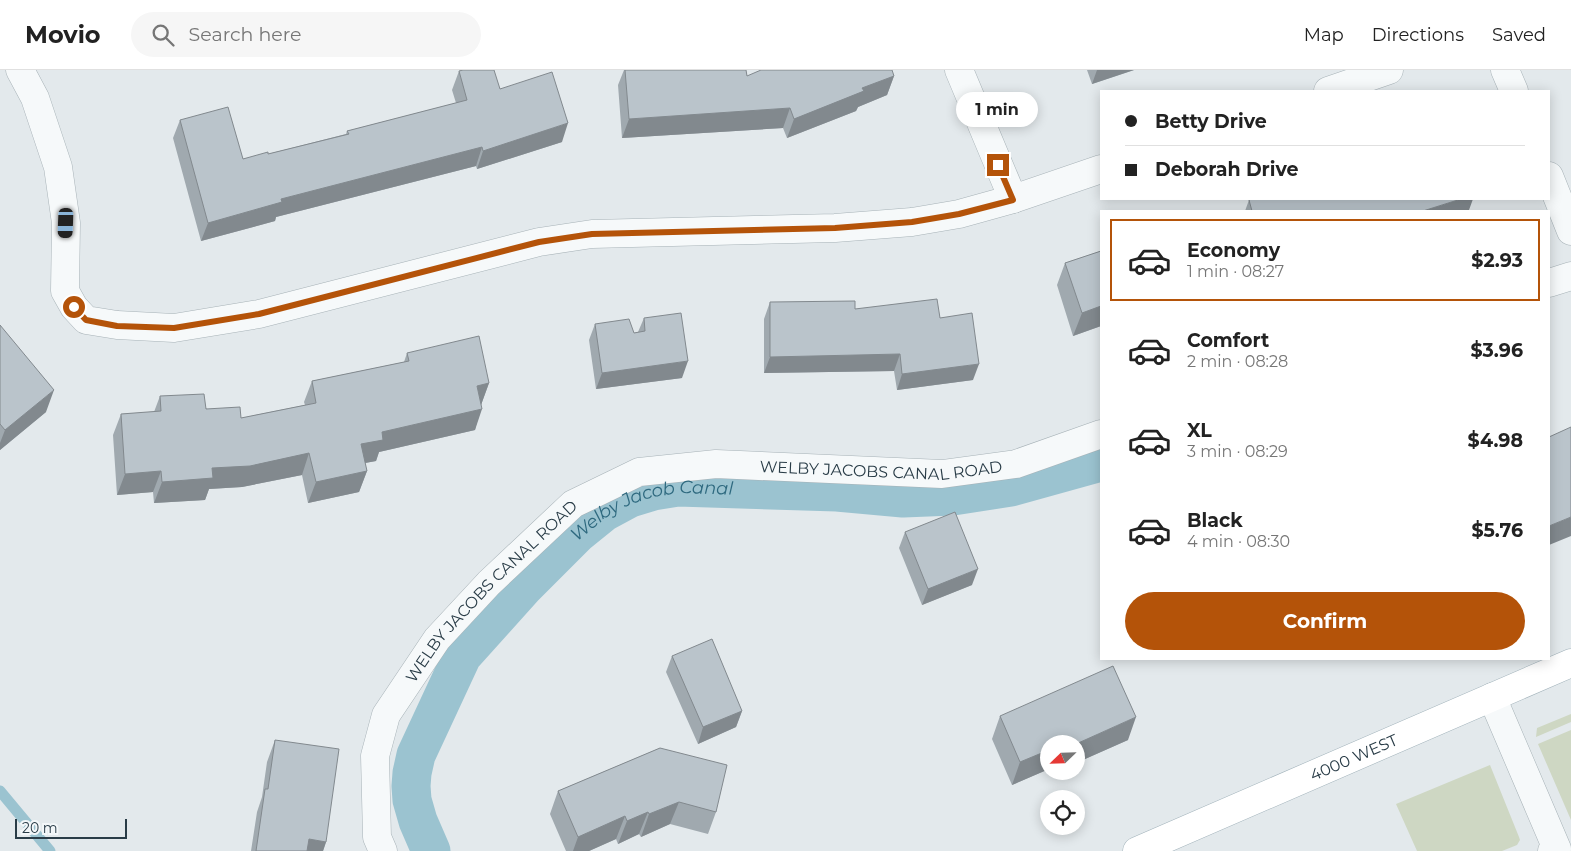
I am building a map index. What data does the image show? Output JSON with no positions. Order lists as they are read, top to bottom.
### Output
{
  "streets": {
    "main road": ["4000 WEST"],
    "street": ["WELBY JACOBS CANAL ROAD"]
  },
  "water": ["Welby Jacob Canal"],
  "scale_bar": "20 m",
  "north": "bottom left",
  "page": {
    "header": "Movio",
    "search": "Search here",
    "nav": ["Map", "Directions", "Saved"],
    "banner": ["Betty Drive", "Deborah Drive"],
    "bubble": "1 min",
    "list": [
      {
        "name": "Economy",
        "note": "1 min · 08:27",
        "value": "$2.93"
      },
      {
        "name": "Comfort",
        "note": "2 min · 08:28",
        "value": "$3.96"
      },
      {
        "name": "XL",
        "note": "3 min · 08:29",
        "value": "$4.98"
      },
      {
        "name": "Black",
        "note": "4 min · 08:30",
        "value": "$5.76"
      }
    ],
    "buttons": "Confirm",
    "scale": "20 m"
  }
}
